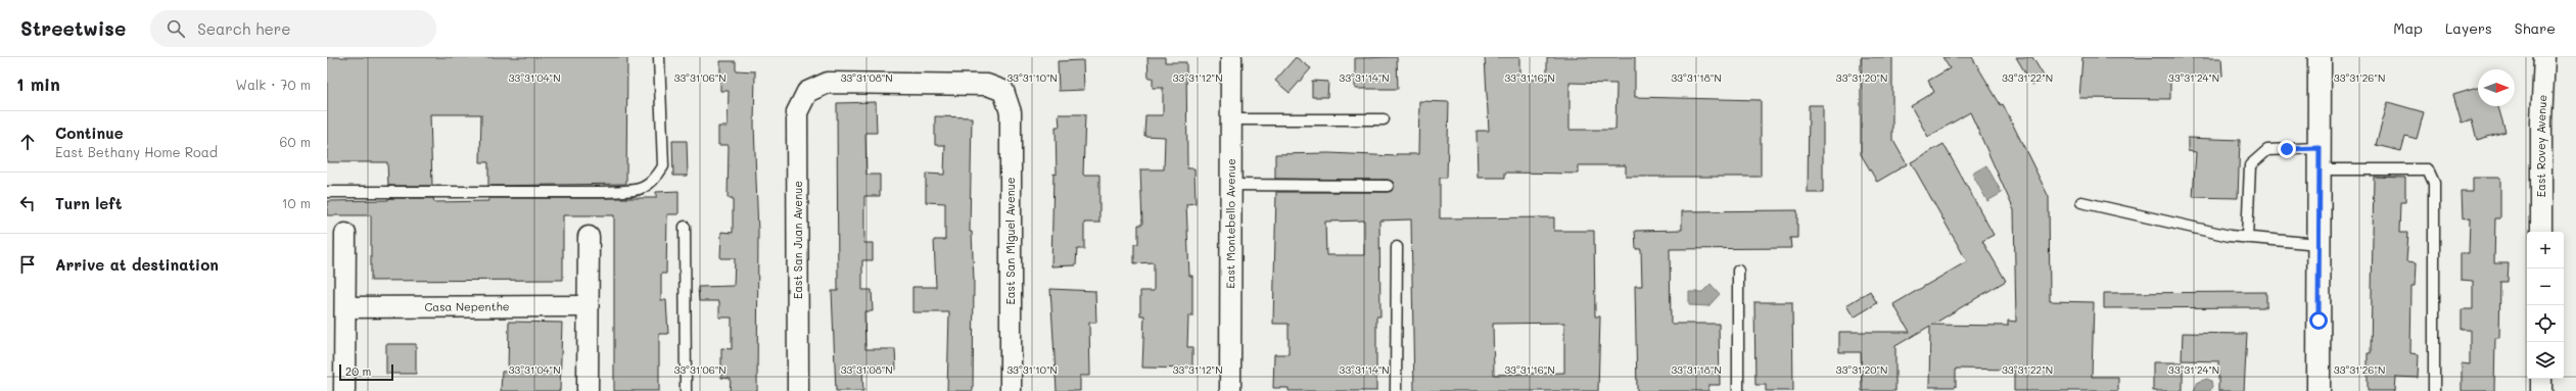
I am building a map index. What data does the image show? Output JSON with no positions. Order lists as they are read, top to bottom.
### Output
{
  "streets": {
    "street": [
      "East Rovey Avenue",
      "East Montebello Avenue",
      "East San Juan Avenue",
      "East San Miguel Avenue",
      "Casa Nepenthe"
    ]
  },
  "crossings": [
    ["East San Juan Avenue", "East San Miguel Avenue"]
  ],
  "scale_bar": "20 m",
  "north": "right",
  "page": {
    "header": "Streetwise",
    "search": "Search here",
    "nav": ["Map", "Layers", "Share"],
    "heading": ["1 min", "Walk · 70 m"],
    "list": [
      ["Continue", "East Bethany Home Road", "60 m"],
      ["Turn left", "10 m"],
      "Arrive at destination"
    ],
    "map_buttons": ["+", "−"],
    "scale": "20 m"
  },
  "coordinates": [
    "33°31'04\"N",
    "33°31'06\"N",
    "33°31'08\"N",
    "33°31'10\"N",
    "33°31'12\"N",
    "33°31'14\"N",
    "33°31'16\"N",
    "33°31'18\"N",
    "33°31'20\"N",
    "33°31'22\"N",
    "33°31'24\"N",
    "33°31'26\"N"
  ]
}
